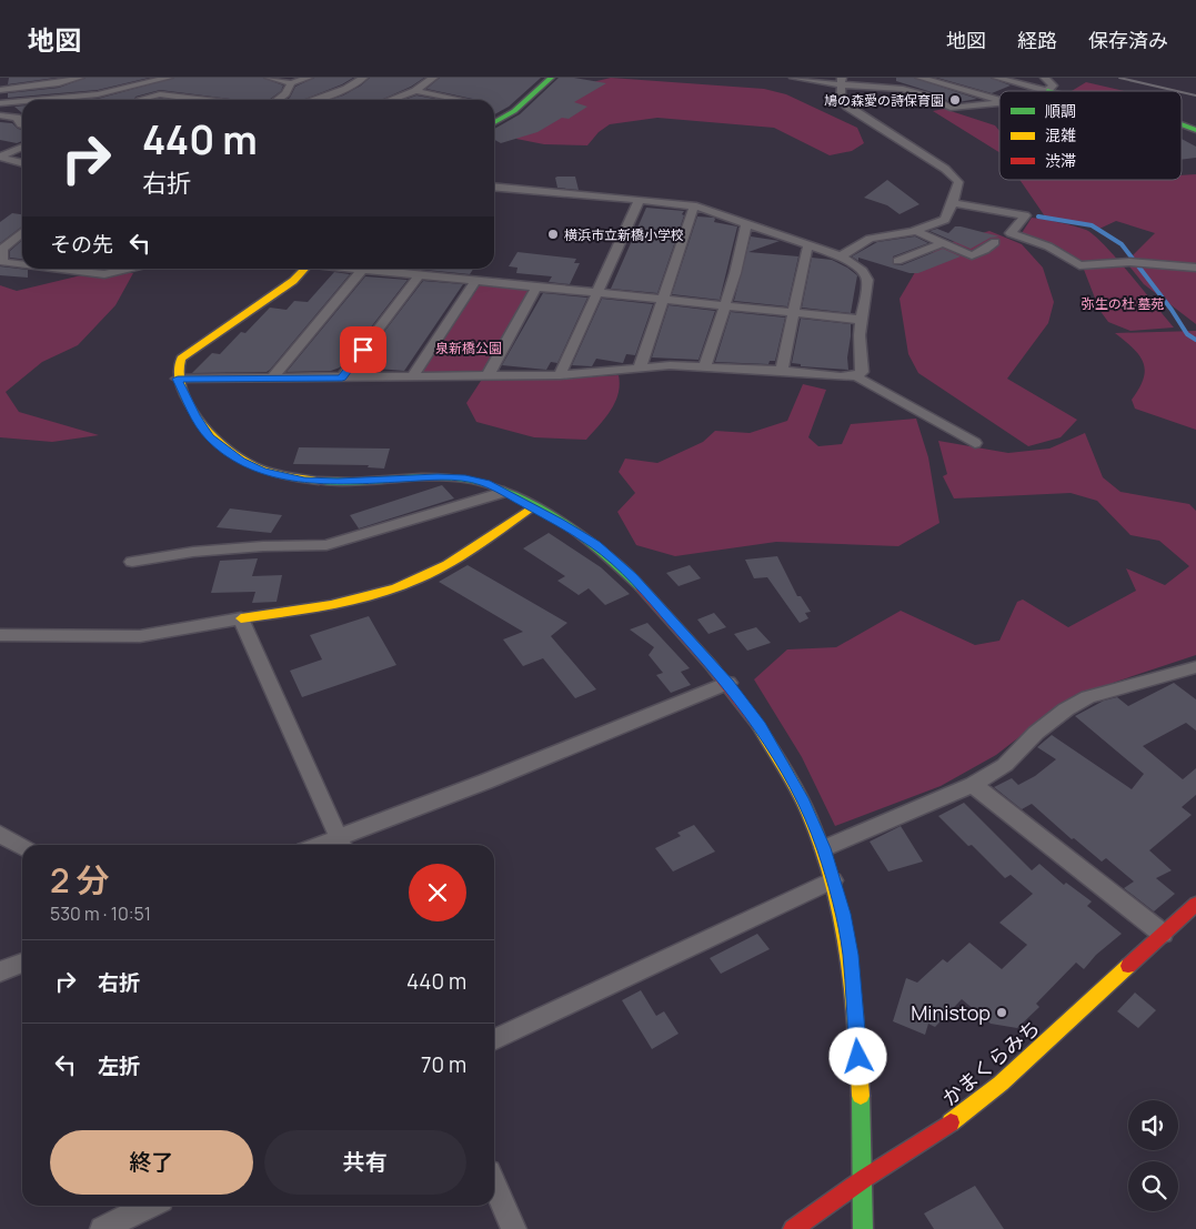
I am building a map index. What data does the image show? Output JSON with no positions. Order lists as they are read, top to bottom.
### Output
{
  "streets": {
    "street": ["かまくらみち"]
  },
  "parks": ["弥生の杜 墓苑", "泉新橋公園"],
  "places": ["鳩の森愛の詩保育園", "横浜市立新橋小学校", "Ministop"],
  "legend": ["順調", "混雑", "渋滞"],
  "page": {
    "header": "地図",
    "nav": ["地図", "経路", "保存済み"],
    "turn": ["440 m", "右折"],
    "then": "その先",
    "heading": ["2 分", "530 m · 10:51"],
    "list": [
      {
        "name": "右折",
        "value": "440 m"
      },
      {
        "name": "左折",
        "value": "70 m"
      }
    ],
    "buttons": ["終了", "共有"]
  }
}
